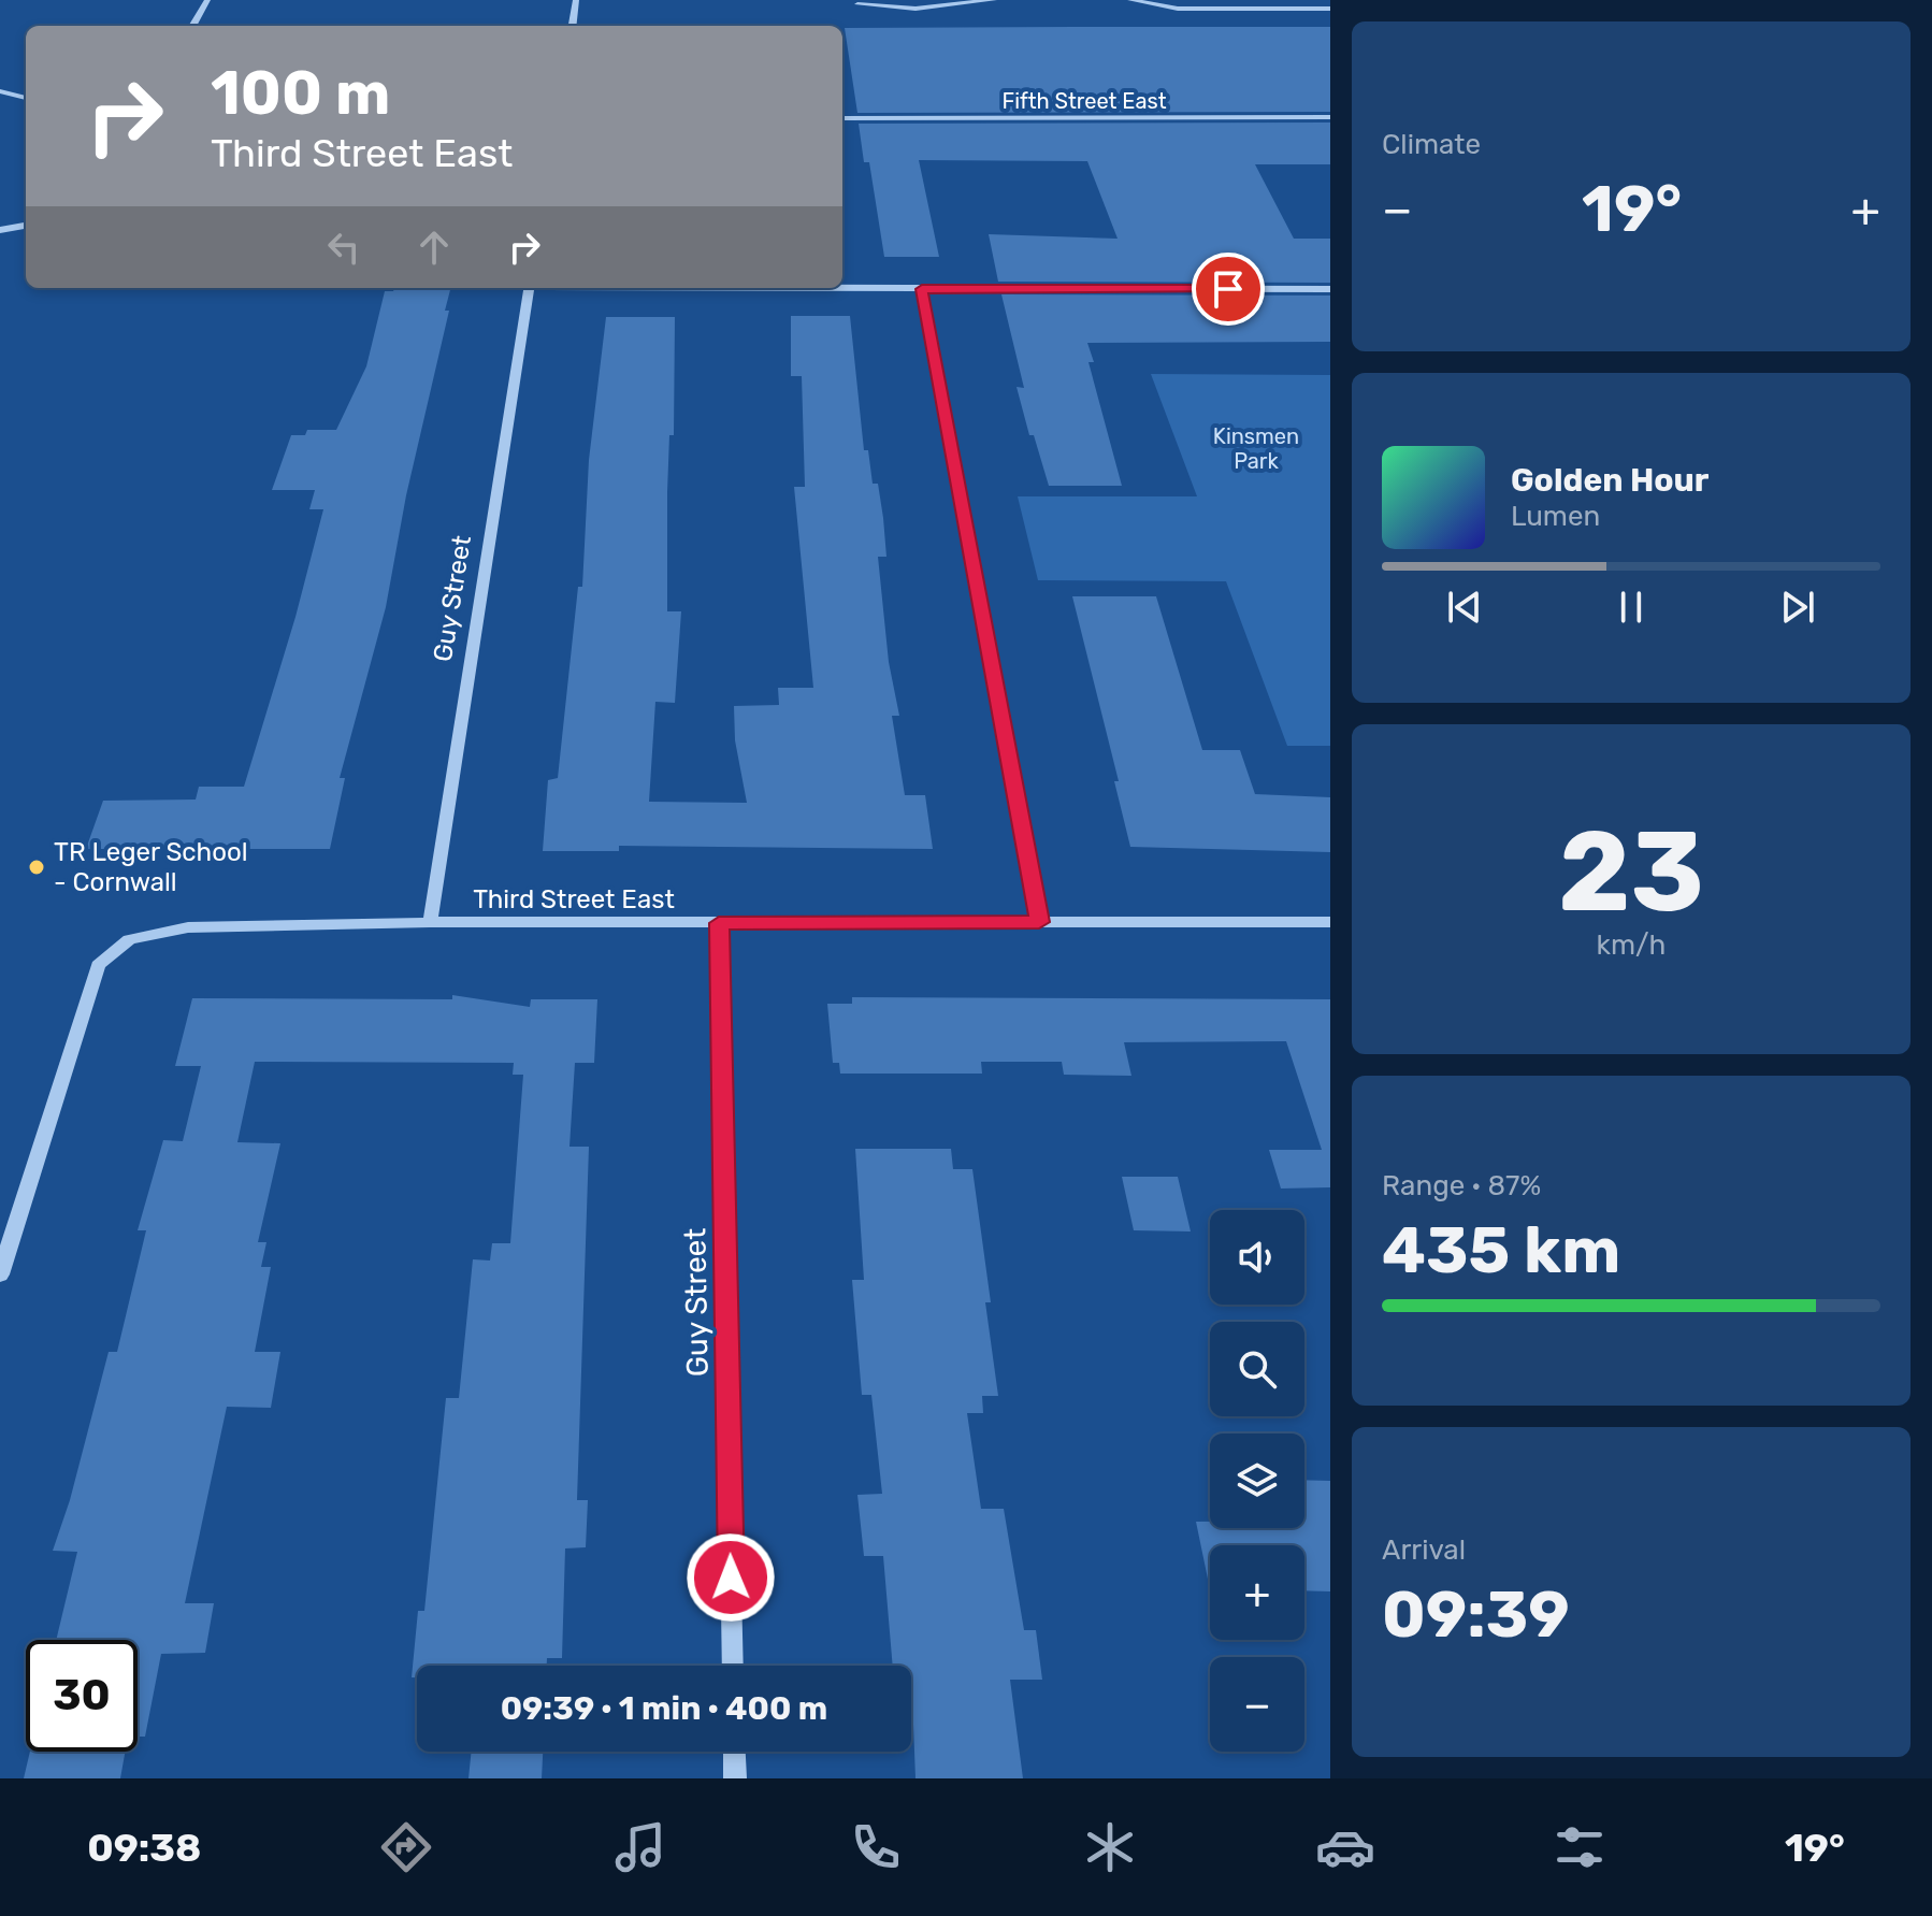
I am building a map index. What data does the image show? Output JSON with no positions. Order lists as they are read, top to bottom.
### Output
{
  "streets": {
    "street": ["Fifth Street East", "Guy Street", "Third Street East"]
  },
  "crossings": [
    ["Guy Street", "Third Street East"]
  ],
  "parks": ["Kinsmen Park"],
  "places": ["TR Leger School - Cornwall"],
  "page": {
    "tile": [
      "Climate",
      ["23", "km/h"],
      ["Range · 87%", "435 km"],
      ["Arrival", "09:39"]
    ],
    "turn": ["100 m", "Third Street East"],
    "heat": ["−", "19°", "+"],
    "song": ["Golden Hour", "Lumen"],
    "map_buttons": ["+", "−"],
    "limit": "30",
    "trip": "09:39 · 1 min · 400 m",
    "tabs": ["09:38", "19°"]
  }
}
